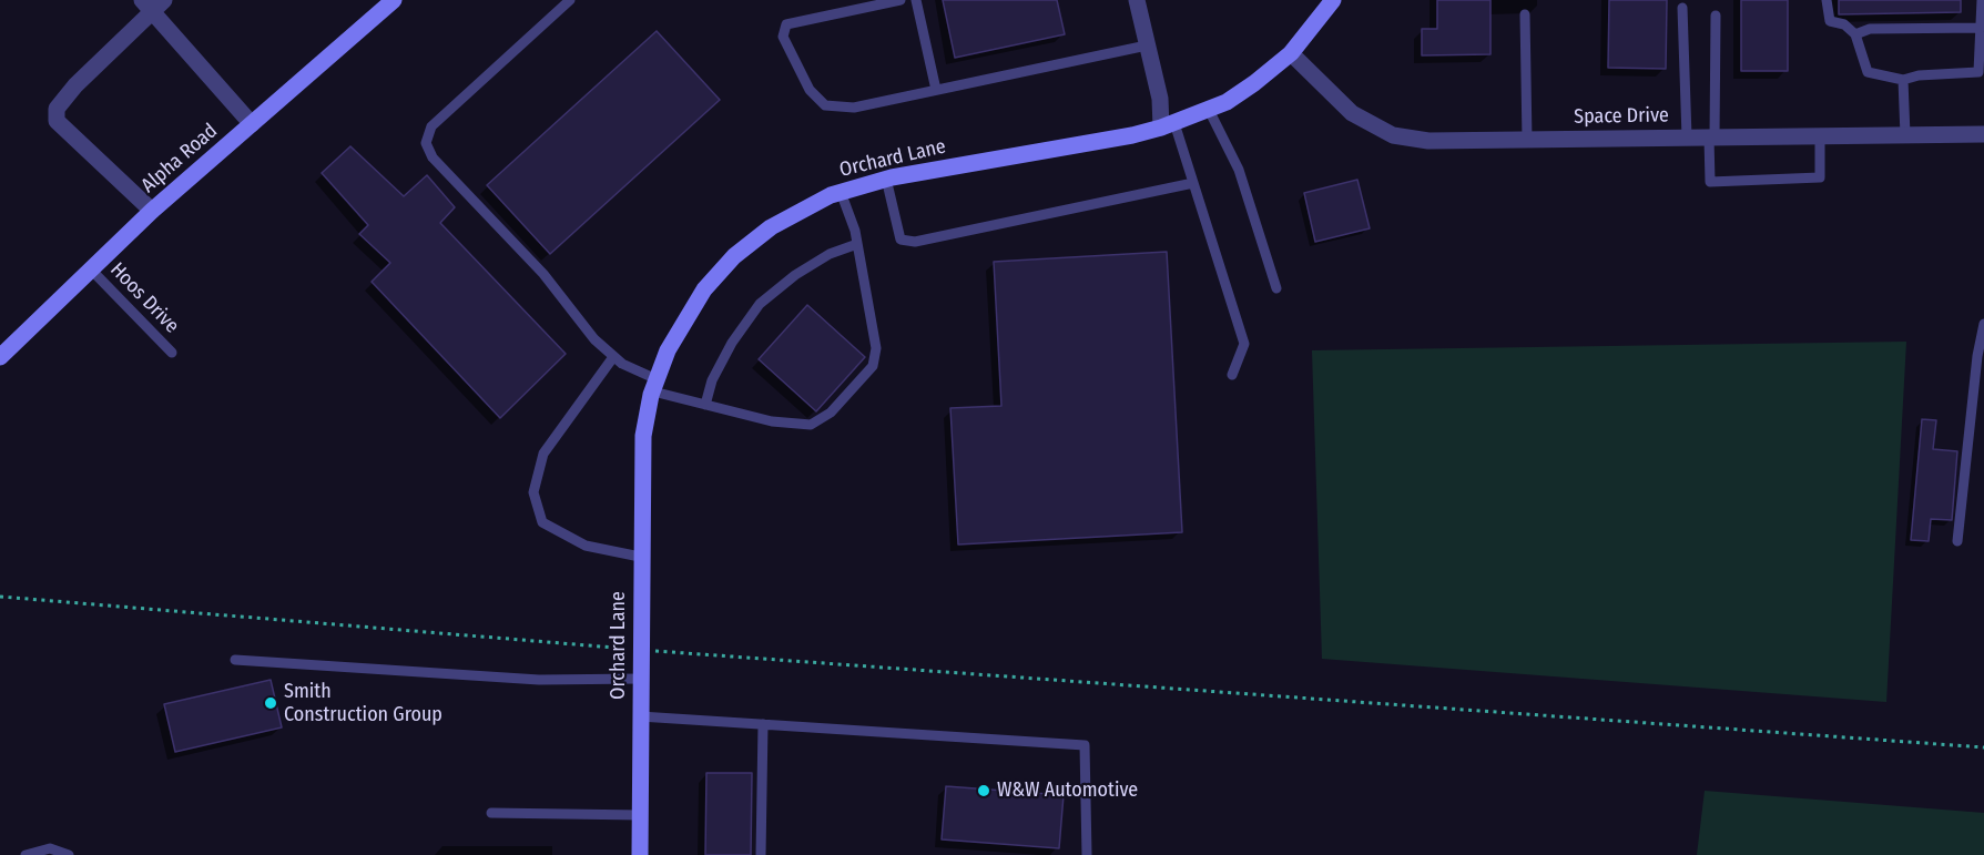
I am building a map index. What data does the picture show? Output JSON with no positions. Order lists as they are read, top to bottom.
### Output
{
  "streets": {
    "main road": ["Alpha Road", "Orchard Lane"],
    "street": ["Space Drive"],
    "lane": ["Hoos Drive"]
  },
  "crossings": [
    ["Space Drive", "Orchard Lane"],
    ["Alpha Road", "Hoos Drive"]
  ],
  "places": ["Smith Construction Group", "W&W Automotive"]
}
